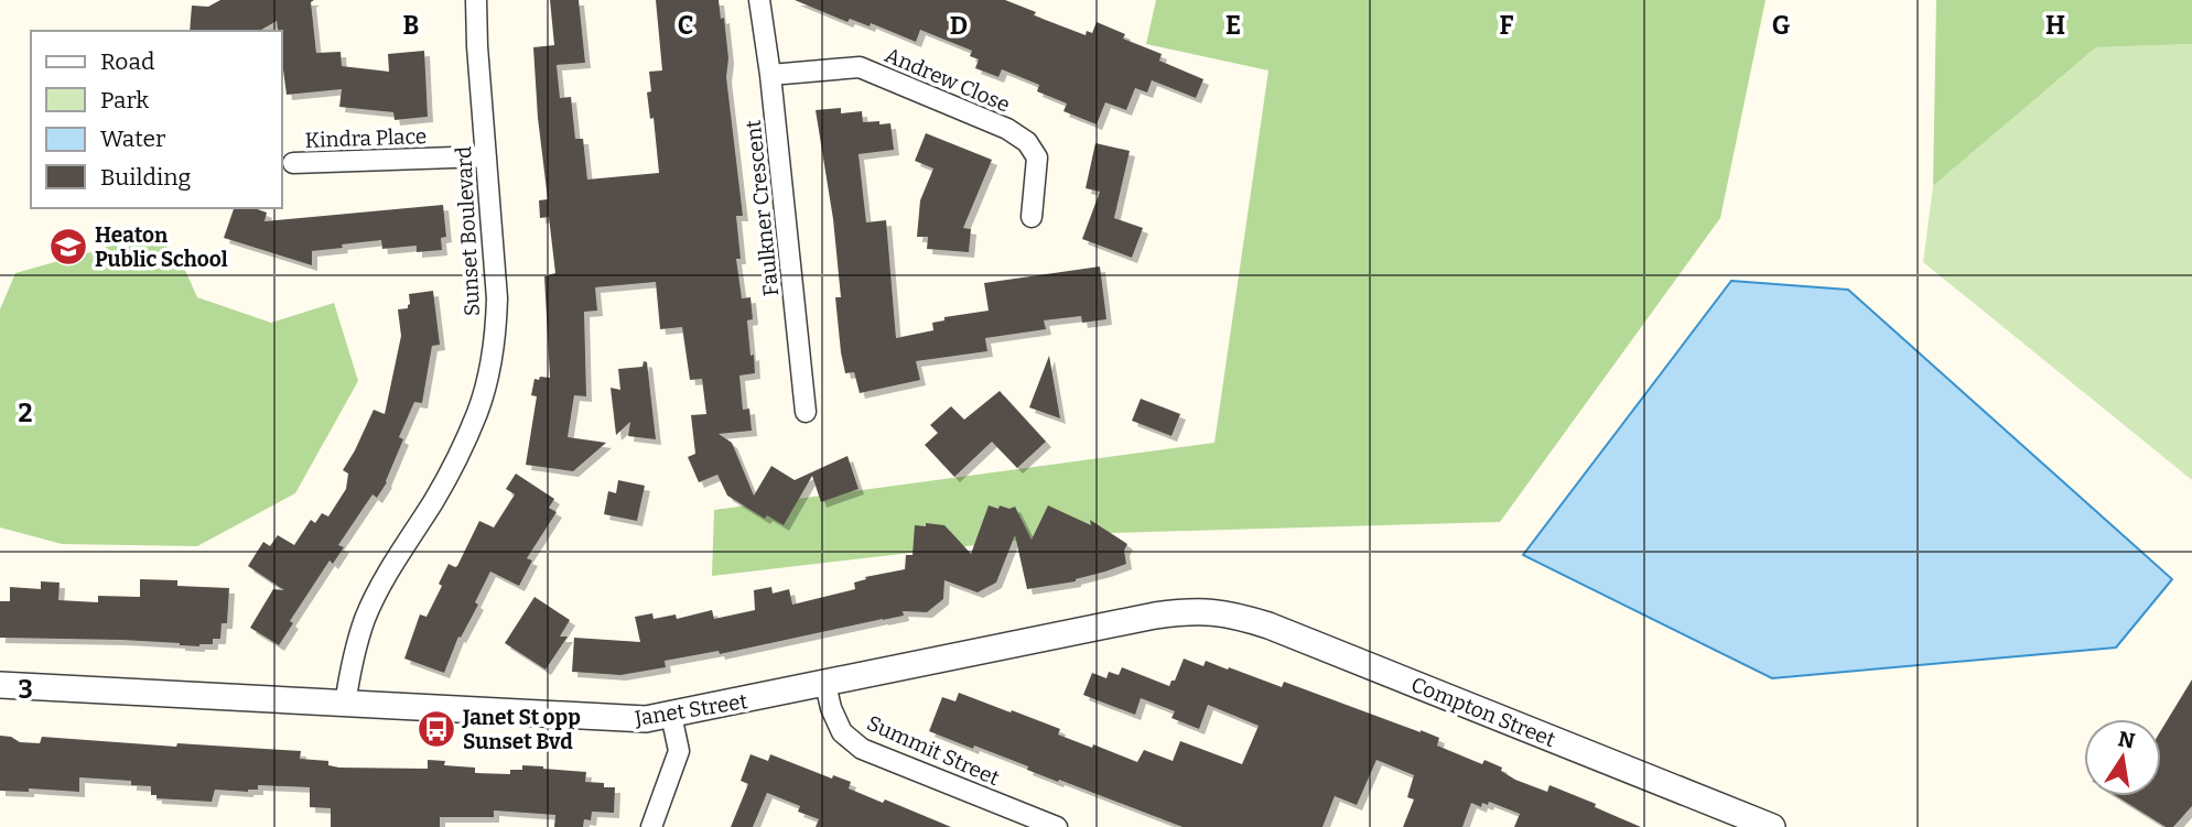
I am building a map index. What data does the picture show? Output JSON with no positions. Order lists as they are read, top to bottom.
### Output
{
  "streets": {
    "street": [
      "Andrew Close",
      "Kindra Place",
      "Faulkner Crescent",
      "Sunset Boulevard",
      "Janet Street",
      "Compton Street",
      "Summit Street"
    ]
  },
  "crossings": [
    ["Andrew Close", "Faulkner Crescent"],
    ["Kindra Place", "Sunset Boulevard"],
    ["Sunset Boulevard", "Janet Street"],
    ["Janet Street", "Compton Street"],
    ["Janet Street", "Summit Street"]
  ],
  "places": {
    "school or university": ["Heaton Public School"],
    "bus stop": ["Janet St opp Sunset Bvd"]
  },
  "legend": [
    "Road",
    "Park",
    "Water",
    "Building"
  ],
  "north": "top",
  "grid": {
    "columns": [
      "B",
      "C",
      "D",
      "E",
      "F",
      "G",
      "H"
    ],
    "rows": ["2", "3"]
  }
}
